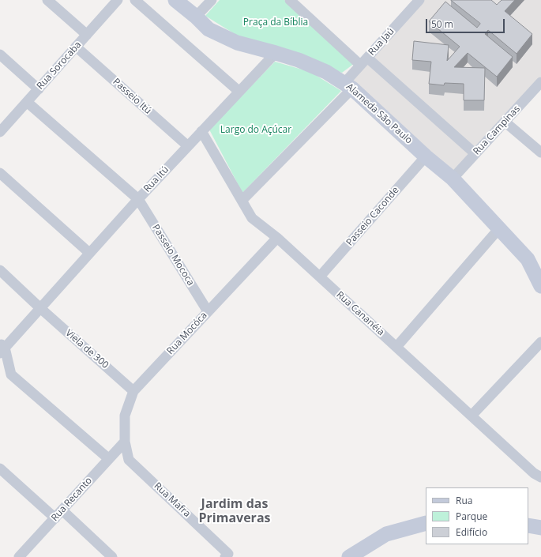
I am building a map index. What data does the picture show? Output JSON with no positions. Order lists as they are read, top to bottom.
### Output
{
  "streets": {
    "street": [
      "Rua Jaú",
      "Rua Sorocaba",
      "Passeio Itú",
      "Alameda São Paulo",
      "Rua Campinas",
      "Rua Itú",
      "Passeio Caconde",
      "Passeio Mococa",
      "Rua Cananéia",
      "Rua Mocóca",
      "Viela de 300",
      "Rua Recanto",
      "Rua Mafra"
    ]
  },
  "crossings": [
    ["Rua Jaú", "Alameda São Paulo"],
    ["Rua Jaú", "Rua Cananéia"],
    ["Rua Sorocaba", "Passeio Itú"],
    ["Passeio Itú", "Rua Itú"],
    ["Alameda São Paulo", "Rua Campinas"],
    ["Alameda São Paulo", "Rua Itú"],
    ["Alameda São Paulo", "Passeio Caconde"],
    ["Rua Itú", "Passeio Mococa"],
    ["Rua Itú", "Rua Cananéia"],
    ["Rua Itú", "Viela de 300"],
    ["Passeio Caconde", "Rua Cananéia"],
    ["Passeio Mococa", "Rua Mocóca"],
    ["Rua Cananéia", "Rua Mocóca"],
    ["Rua Mocóca", "Viela de 300"],
    ["Rua Mocóca", "Rua Recanto"],
    ["Rua Mocóca", "Rua Mafra"],
    ["Rua Recanto", "Rua Mafra"]
  ],
  "districts": ["Jardim das Primaveras"],
  "parks": ["Praça da Bíblia", "Largo do Açúcar"],
  "legend": ["Rua", "Parque", "Edifício"],
  "scale_bar": "50 m"
}
